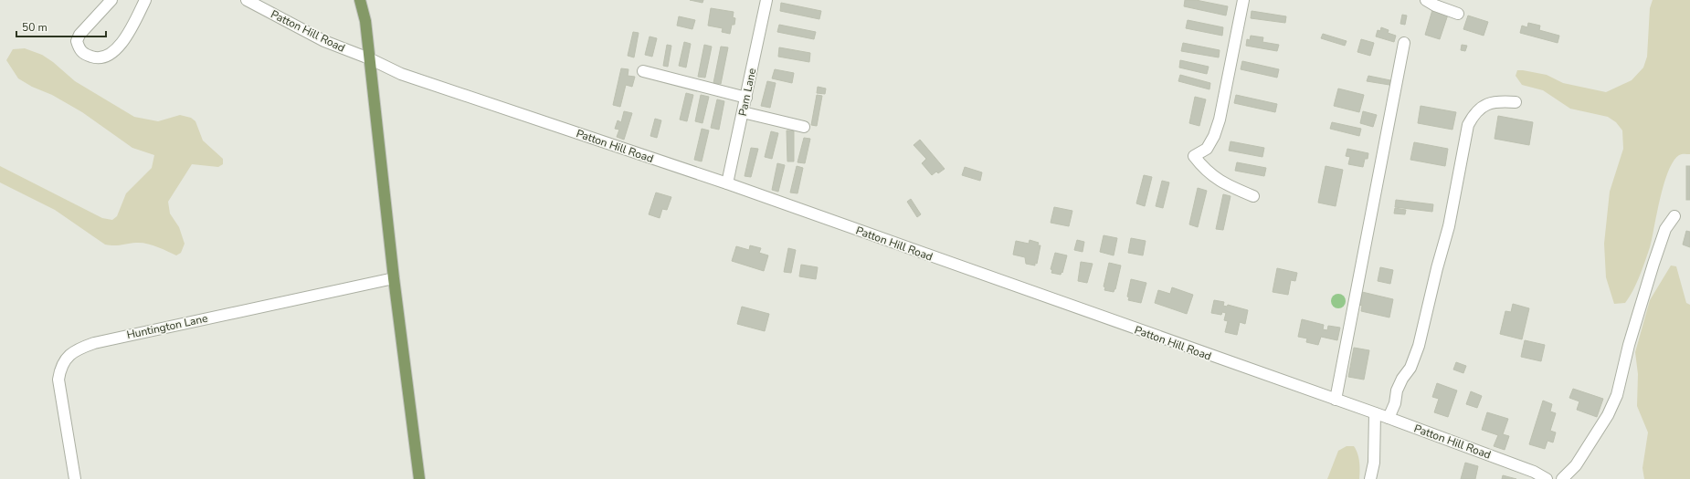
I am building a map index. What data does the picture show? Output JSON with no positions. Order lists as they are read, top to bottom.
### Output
{
  "streets": {
    "street": ["Patton Hill Road", "Pam Lane", "Huntington Lane"]
  },
  "crossings": [
    ["Patton Hill Road", "Pam Lane"]
  ],
  "scale_bar": "50 m"
}
